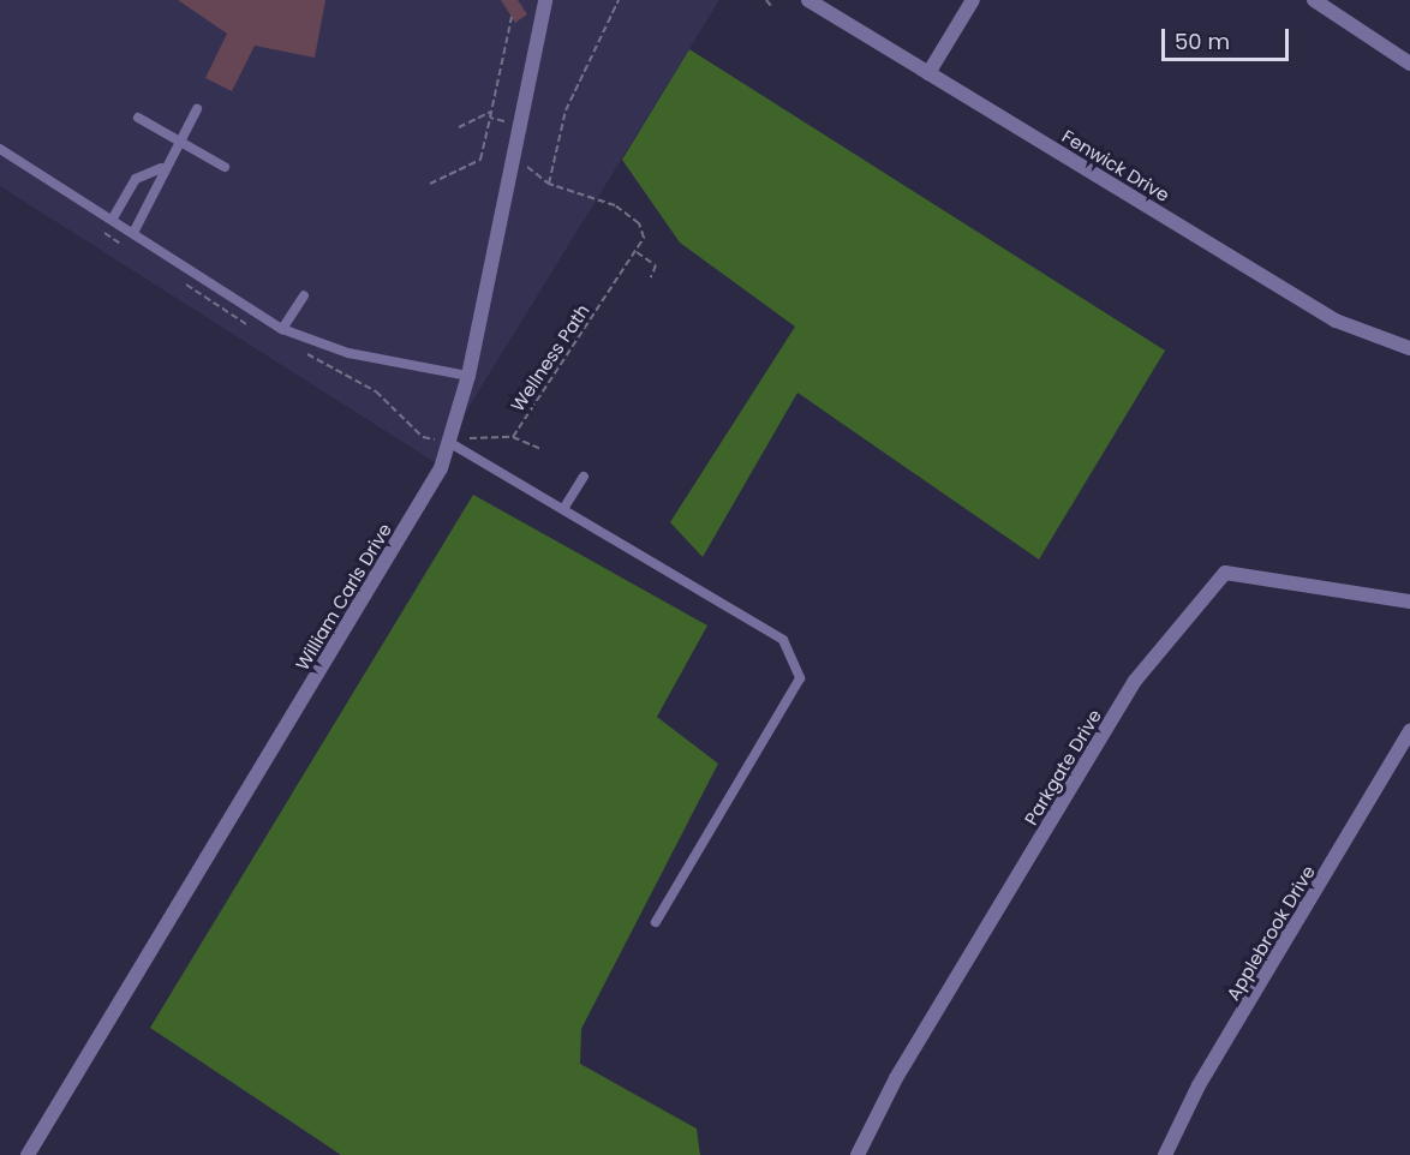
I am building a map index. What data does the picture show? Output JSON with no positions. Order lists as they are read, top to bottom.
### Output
{
  "streets": {
    "street": [
      "Fenwick Drive",
      "William Carls Drive",
      "Parkgate Drive",
      "Applebrook Drive"
    ],
    "path": ["Wellness Path"]
  },
  "crossings": [
    ["Wellness Path", "William Carls Drive"]
  ],
  "scale_bar": "50 m"
}
